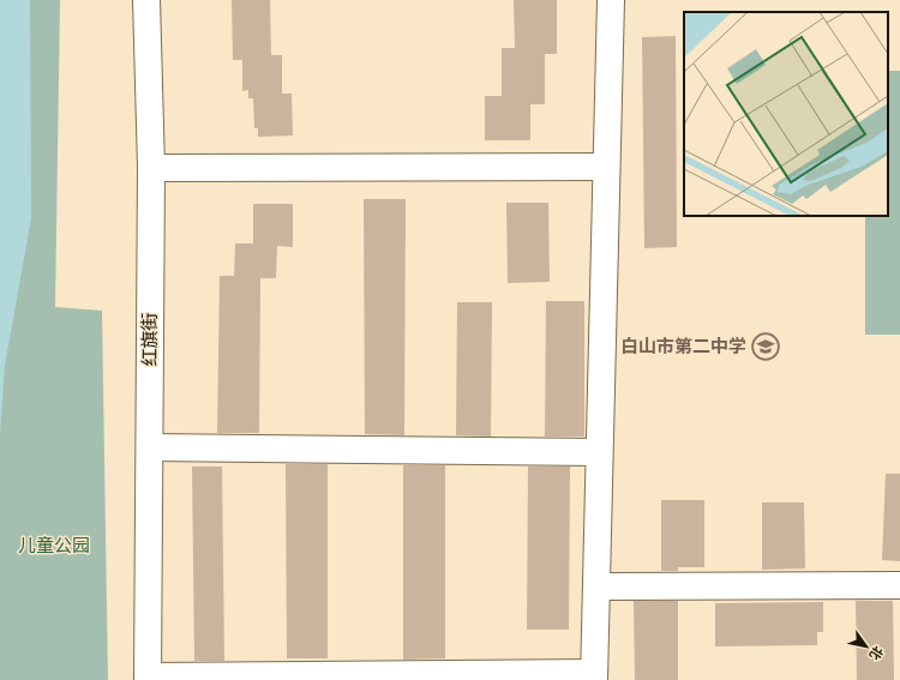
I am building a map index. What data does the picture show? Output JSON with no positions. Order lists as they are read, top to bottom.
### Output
{
  "streets": {
    "street": ["红旗街"]
  },
  "parks": ["儿童公园"],
  "places": {
    "school or university": ["白山市第二中学"]
  },
  "north": "bottom right"
}
